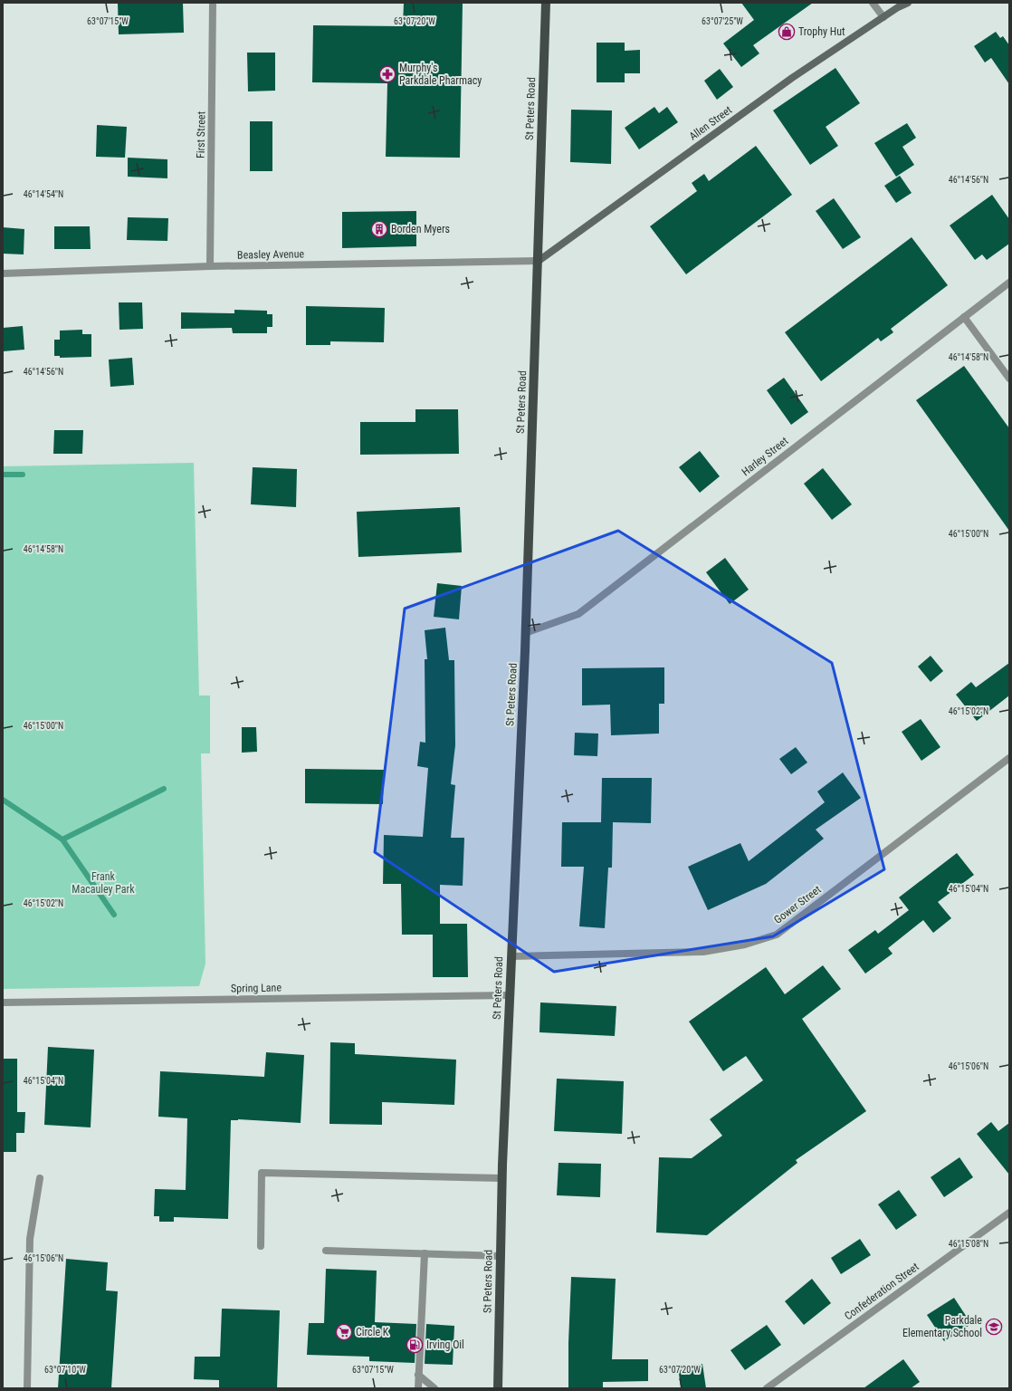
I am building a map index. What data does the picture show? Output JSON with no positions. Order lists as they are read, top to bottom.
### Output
{
  "streets": {
    "main road": ["St Peters Road"],
    "street": [
      "Allen Street",
      "First Street",
      "Beasley Avenue",
      "Harley Street",
      "Gower Street",
      "Spring Lane",
      "Confederation Street"
    ]
  },
  "crossings": [
    ["St Peters Road", "Allen Street"],
    ["St Peters Road", "Beasley Avenue"],
    ["St Peters Road", "Harley Street"],
    ["St Peters Road", "Gower Street"],
    ["St Peters Road", "Spring Lane"],
    ["Allen Street", "Beasley Avenue"],
    ["First Street", "Beasley Avenue"]
  ],
  "parks": ["Frank Macauley Park"],
  "places": {
    "shop": ["Trophy Hut"],
    "pharmacy": ["Murphy's Parkdale Pharmacy"],
    "building": ["Borden Myers"],
    "school or university": ["Parkdale Elementary School"],
    "supermarket": ["Circle K"],
    "fuel station": ["Irving Oil"]
  },
  "coordinates": [
    "63°07'15\"W",
    "63°07'20\"W",
    "63°07'25\"W",
    "46°14'56\"N",
    "46°14'54\"N",
    "46°14'58\"N",
    "46°15'00\"N",
    "46°15'02\"N",
    "46°15'04\"N",
    "46°15'06\"N",
    "46°15'08\"N",
    "63°07'10\"W"
  ]
}
